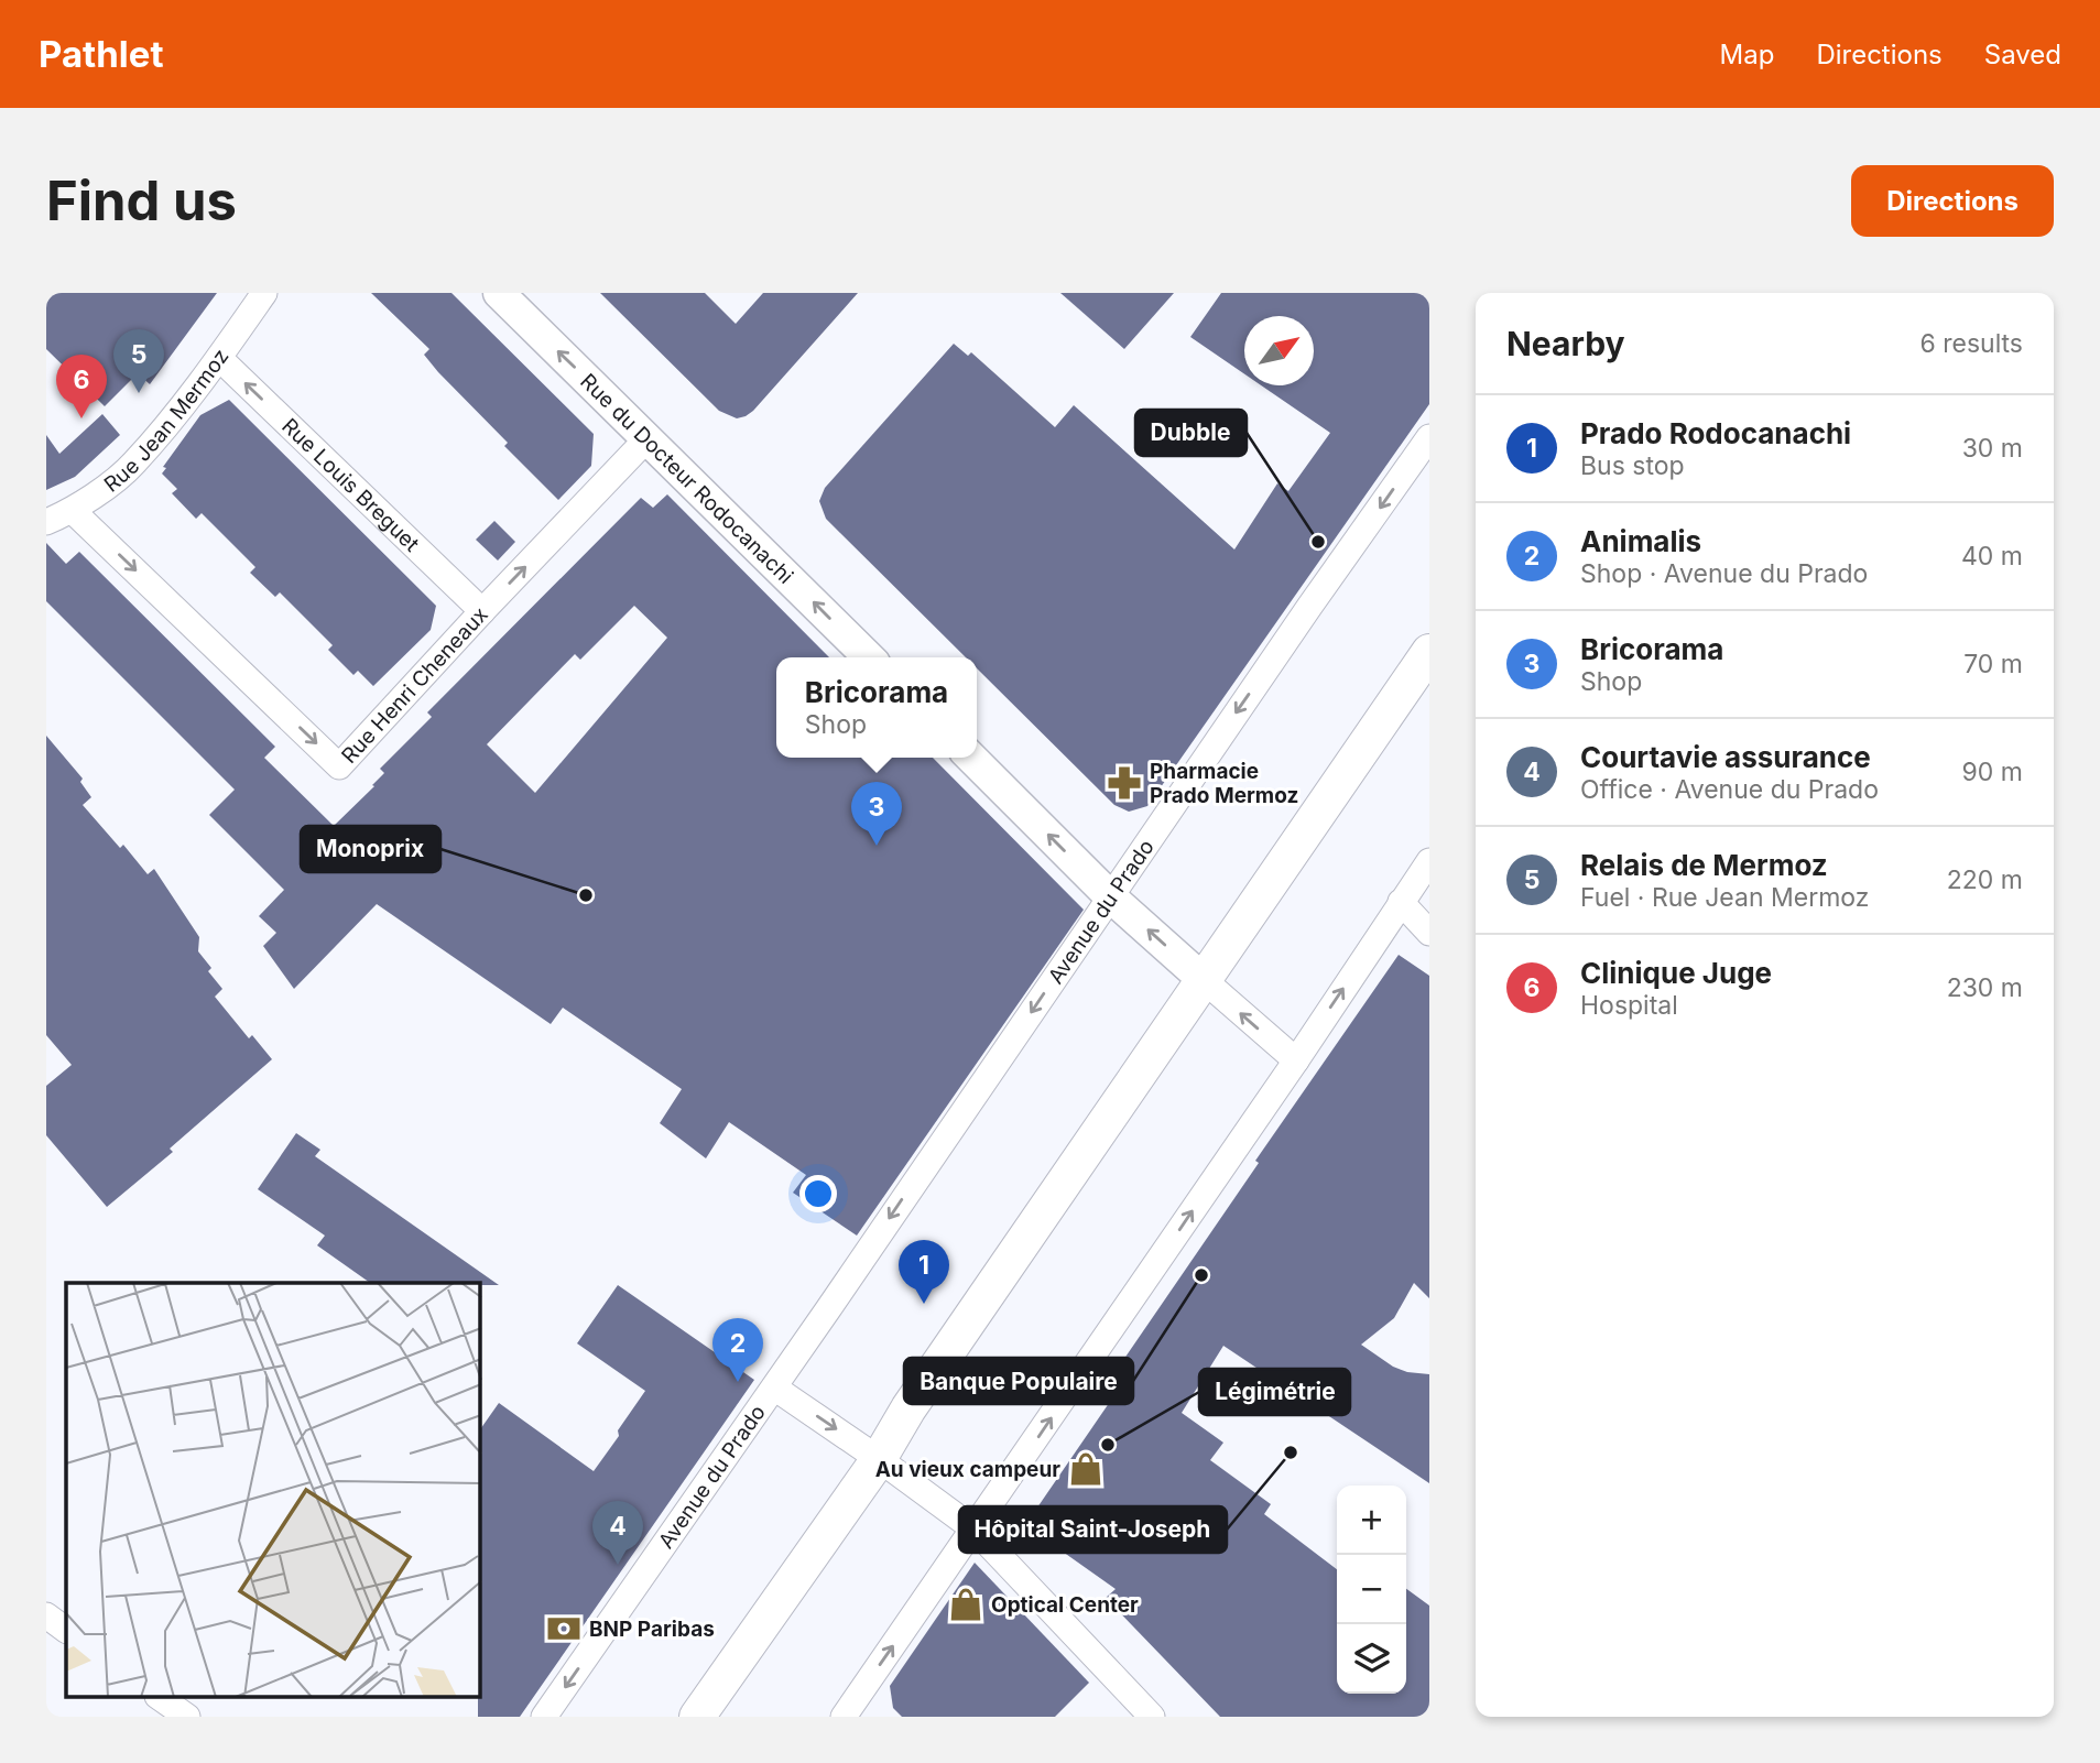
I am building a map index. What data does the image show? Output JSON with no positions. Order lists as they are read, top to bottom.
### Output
{
  "streets": {
    "street": [
      "Rue Jean Mermoz",
      "Rue du Docteur Rodocanachi",
      "Rue Louis Breguet",
      "Rue Henri Cheneaux",
      "Avenue du Prado"
    ]
  },
  "crossings": [
    ["Rue Jean Mermoz", "Rue Louis Breguet"],
    ["Rue Jean Mermoz", "Rue Henri Cheneaux"],
    ["Rue du Docteur Rodocanachi", "Rue Henri Cheneaux"],
    ["Rue Louis Breguet", "Rue Henri Cheneaux"]
  ],
  "one_way": ["Rue du Docteur Rodocanachi", "Rue Louis Breguet", "Avenue du Prado"],
  "places": {
    "other": [
      "Dubble",
      "Monoprix",
      "Banque Populaire",
      "Légimétrie",
      "Hôpital Saint-Joseph"
    ],
    "pharmacy": ["Pharmacie Prado Mermoz"],
    "shop": ["Au vieux campeur", "Optical Center"],
    "bank": ["BNP Paribas"]
  },
  "north": "top right",
  "page": {
    "header": "Pathlet",
    "nav": ["Map", "Directions", "Saved"],
    "buttons": "Directions",
    "title": "Find us",
    "heading": ["Nearby", "6 results"],
    "pins": [
      "5",
      "6",
      "3",
      "1",
      "2",
      "4"
    ],
    "list": [
      {
        "mark": "1",
        "name": "Prado Rodocanachi",
        "note": "Bus stop",
        "value": "30 m"
      },
      {
        "mark": "2",
        "name": "Animalis",
        "note": "Shop · Avenue du Prado",
        "value": "40 m"
      },
      {
        "mark": "3",
        "name": "Bricorama",
        "note": "Shop",
        "value": "70 m"
      },
      {
        "mark": "4",
        "name": "Courtavie assurance",
        "note": "Office · Avenue du Prado",
        "value": "90 m"
      },
      {
        "mark": "5",
        "name": "Relais de Mermoz",
        "note": "Fuel · Rue Jean Mermoz",
        "value": "220 m"
      },
      {
        "mark": "6",
        "name": "Clinique Juge",
        "note": "Hospital",
        "value": "230 m"
      }
    ],
    "popup": ["Bricorama", "Shop"],
    "map_buttons": ["+", "−"]
  }
}
